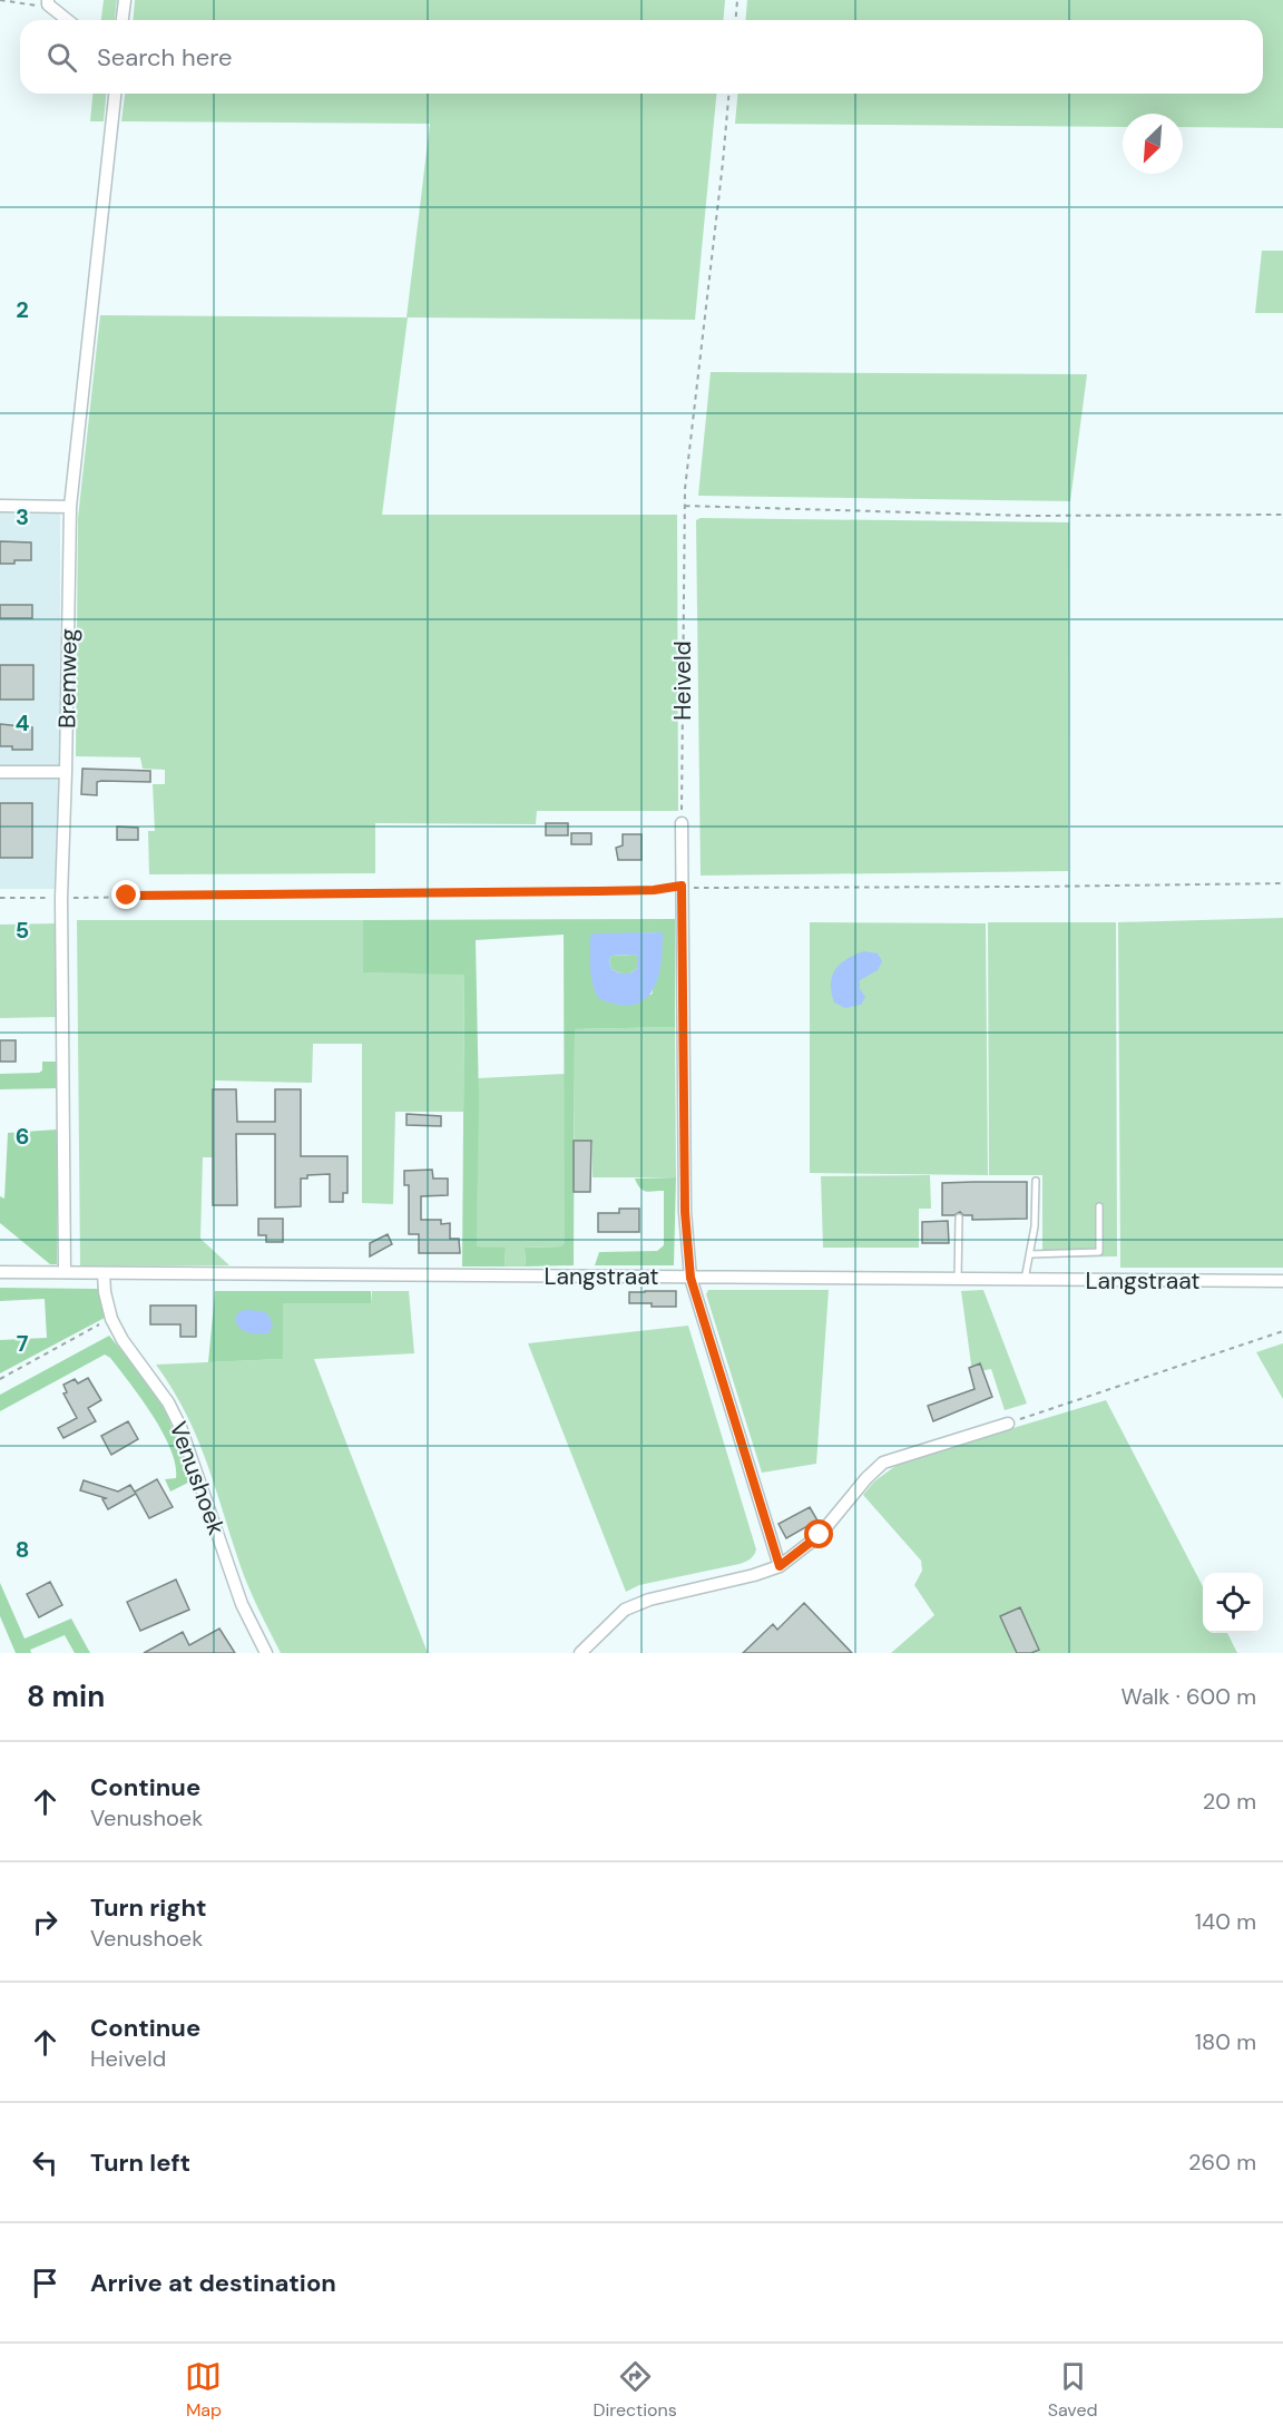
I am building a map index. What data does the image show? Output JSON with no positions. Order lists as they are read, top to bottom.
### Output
{
  "streets": {
    "street": ["Bremweg", "Langstraat", "Venushoek"],
    "path": ["Heiveld"]
  },
  "crossings": [
    ["Bremweg", "Langstraat"],
    ["Langstraat", "Venushoek"]
  ],
  "north": "bottom left",
  "page": {
    "search": "Search here",
    "heading": ["8 min", "Walk · 600 m"],
    "list": [
      ["Continue", "Venushoek", "20 m"],
      ["Turn right", "Venushoek", "140 m"],
      ["Continue", "Heiveld", "180 m"],
      ["Turn left", "260 m"],
      "Arrive at destination"
    ],
    "nav": ["Map", "Directions", "Saved"]
  },
  "grid": {
    "rows": [
      "2",
      "3",
      "4",
      "5",
      "6",
      "7",
      "8"
    ]
  }
}
